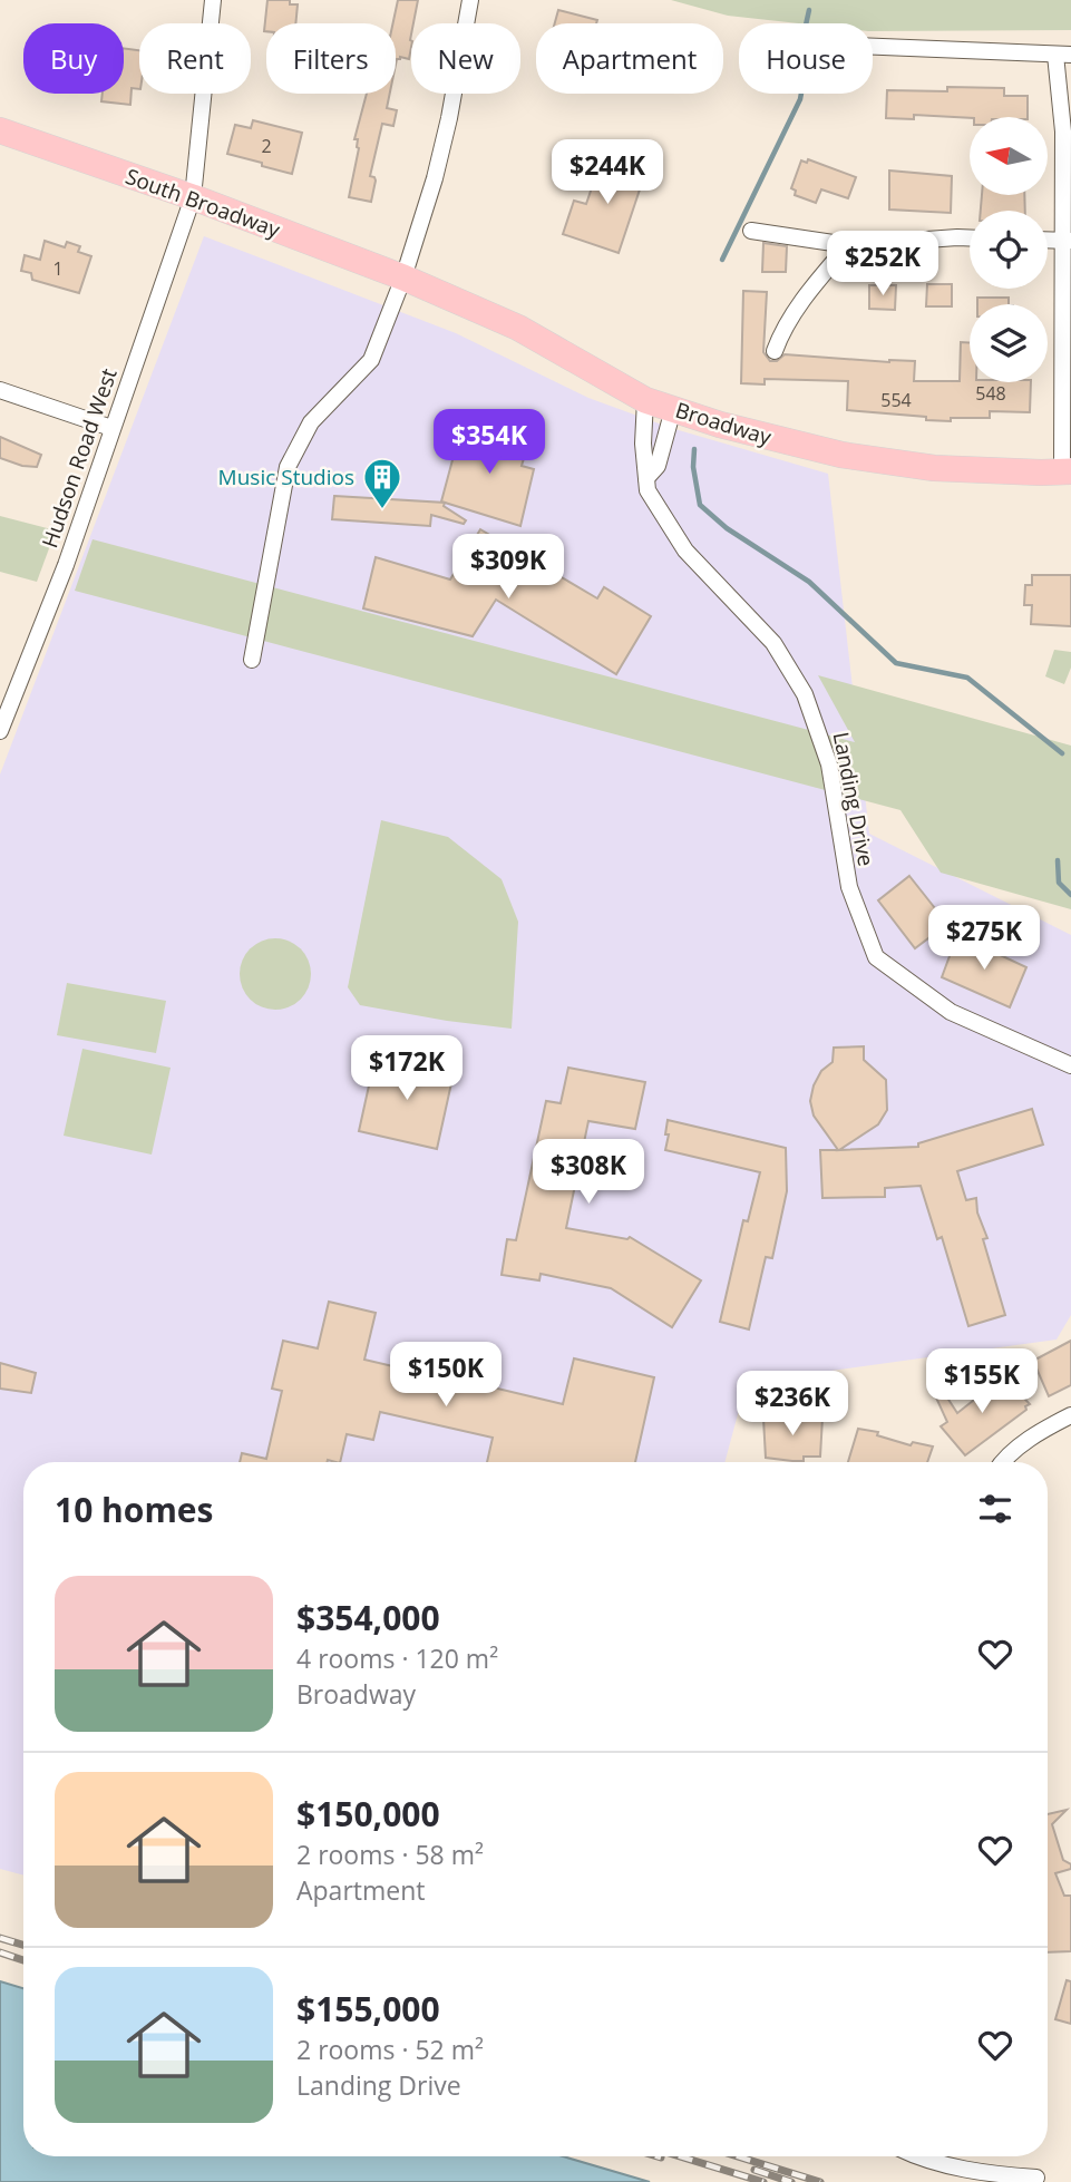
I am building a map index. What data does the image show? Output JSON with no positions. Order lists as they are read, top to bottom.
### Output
{
  "streets": {
    "main road": ["South Broadway", "Broadway"],
    "street": ["Hudson Road West", "Landing Drive"]
  },
  "crossings": [
    ["South Broadway", "Broadway"],
    ["South Broadway", "Hudson Road West"],
    ["Broadway", "Landing Drive"]
  ],
  "places": {
    "building": ["Music Studios"]
  },
  "house_numbers": [
    "2",
    "1",
    "548",
    "554"
  ],
  "north": "left",
  "page": {
    "chip": [
      "Buy",
      "Rent",
      "Filters",
      "New",
      "Apartment",
      "House"
    ],
    "price": [
      "$244K",
      "$252K",
      "$354K",
      "$309K",
      "$275K",
      "$172K",
      "$308K",
      "$150K",
      "$155K",
      "$236K"
    ],
    "heading": "10 homes",
    "list": [
      {
        "name": "$354,000",
        "note": "4 rooms · 120 m² · Broadway"
      },
      {
        "name": "$150,000",
        "note": "2 rooms · 58 m² · Apartment"
      },
      {
        "name": "$155,000",
        "note": "2 rooms · 52 m² · Landing Drive"
      }
    ]
  }
}
